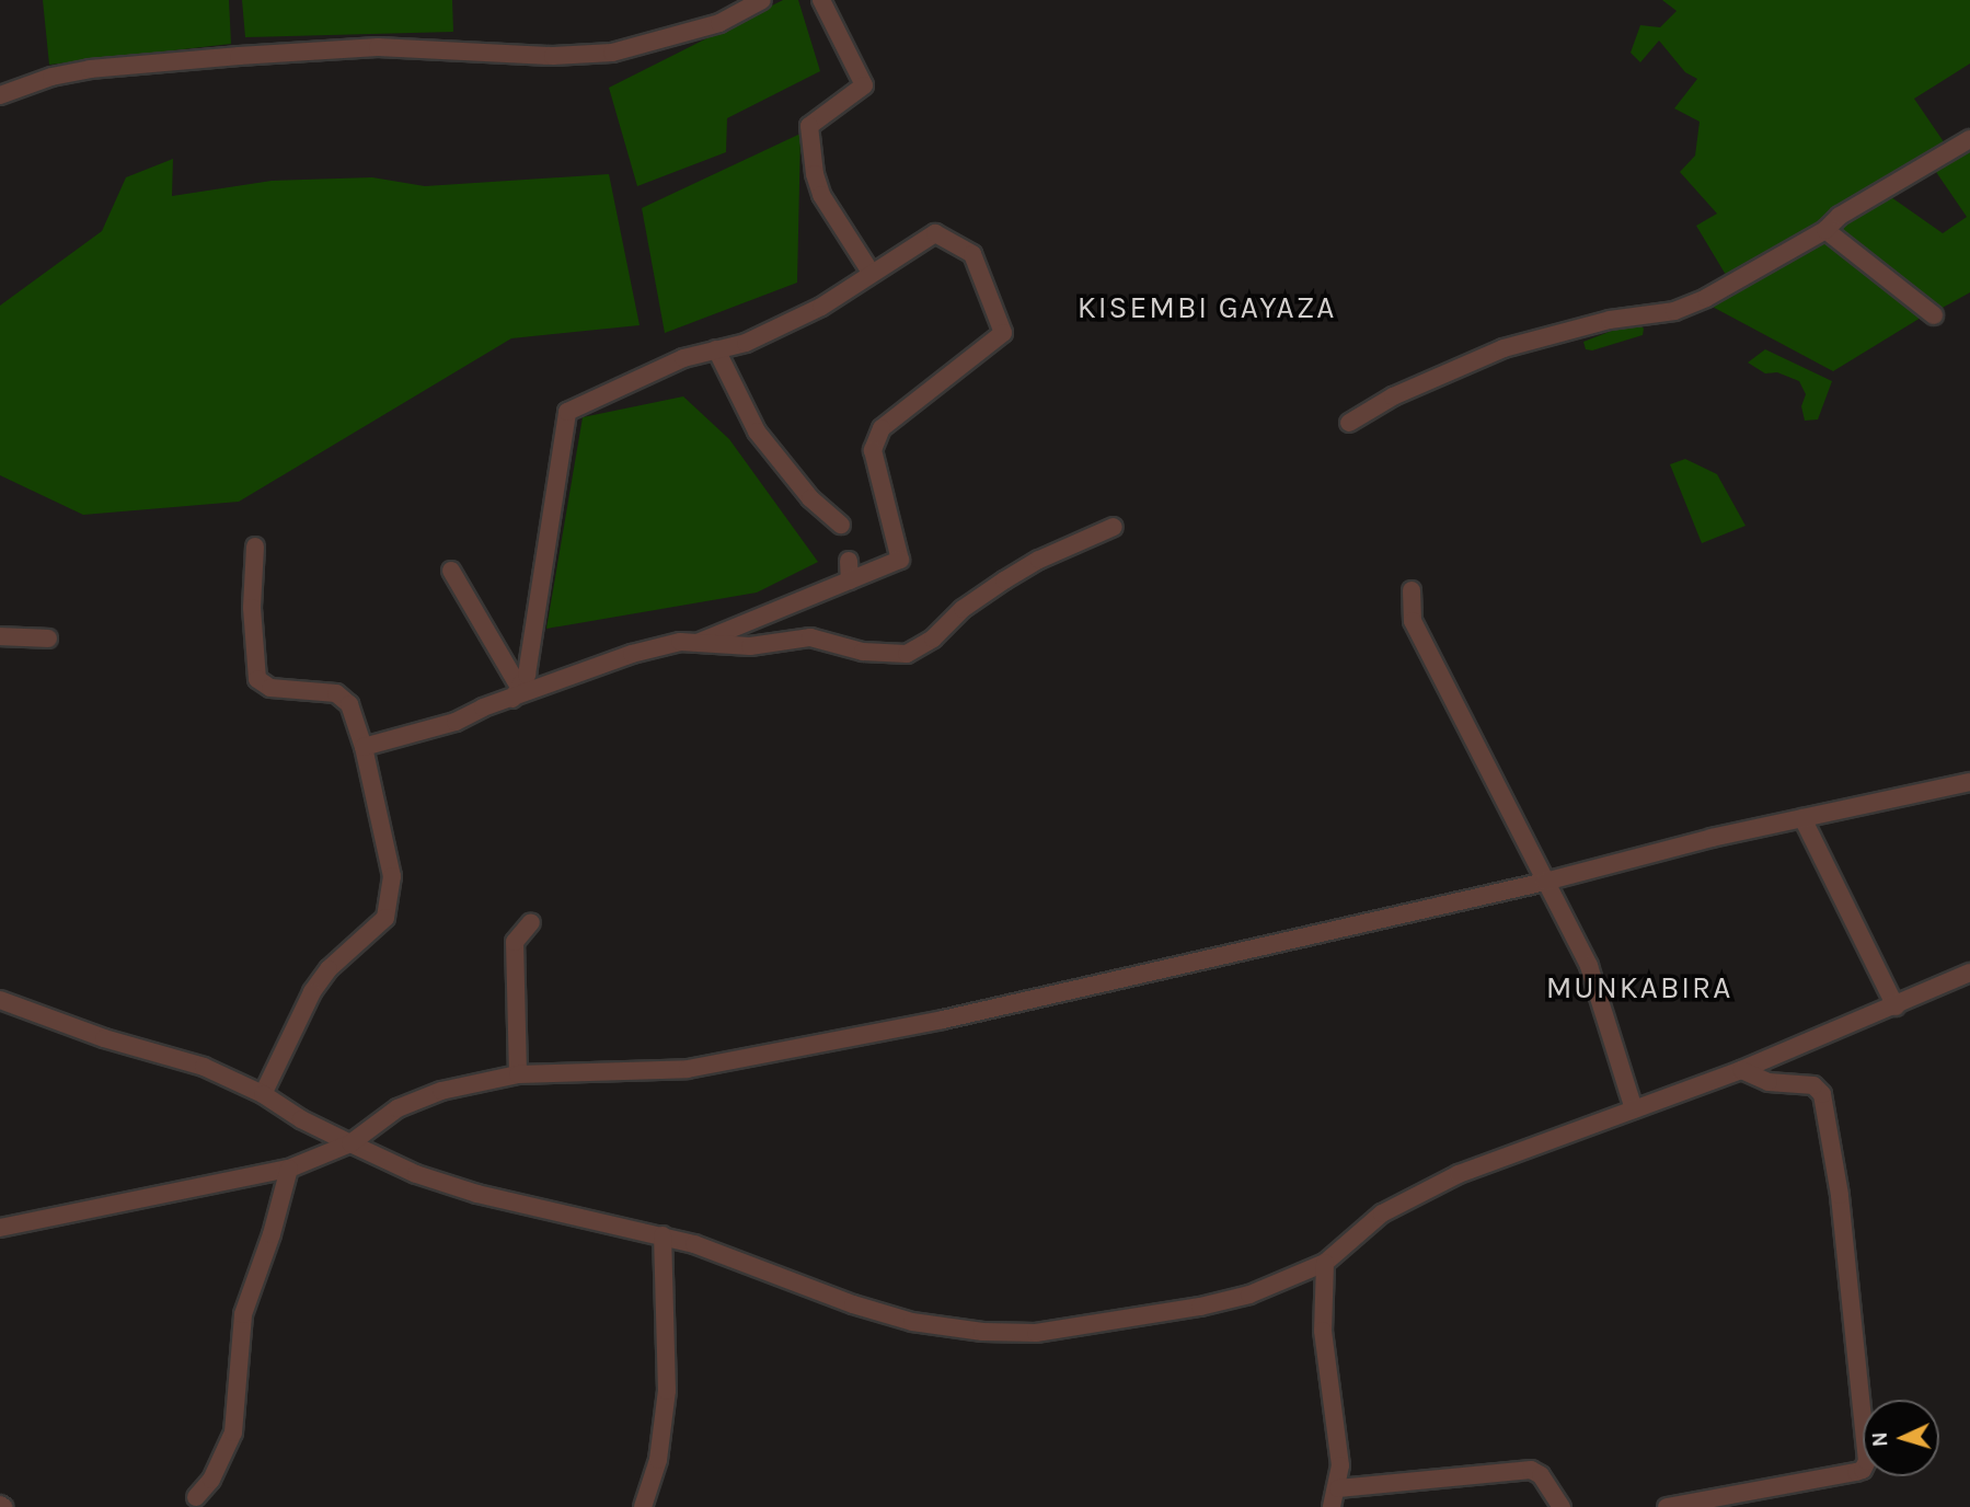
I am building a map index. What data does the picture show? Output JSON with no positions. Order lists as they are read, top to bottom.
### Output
{
  "districts": ["KISEMBI GAYAZA", "MUNKABIRA"],
  "north": "left"
}
